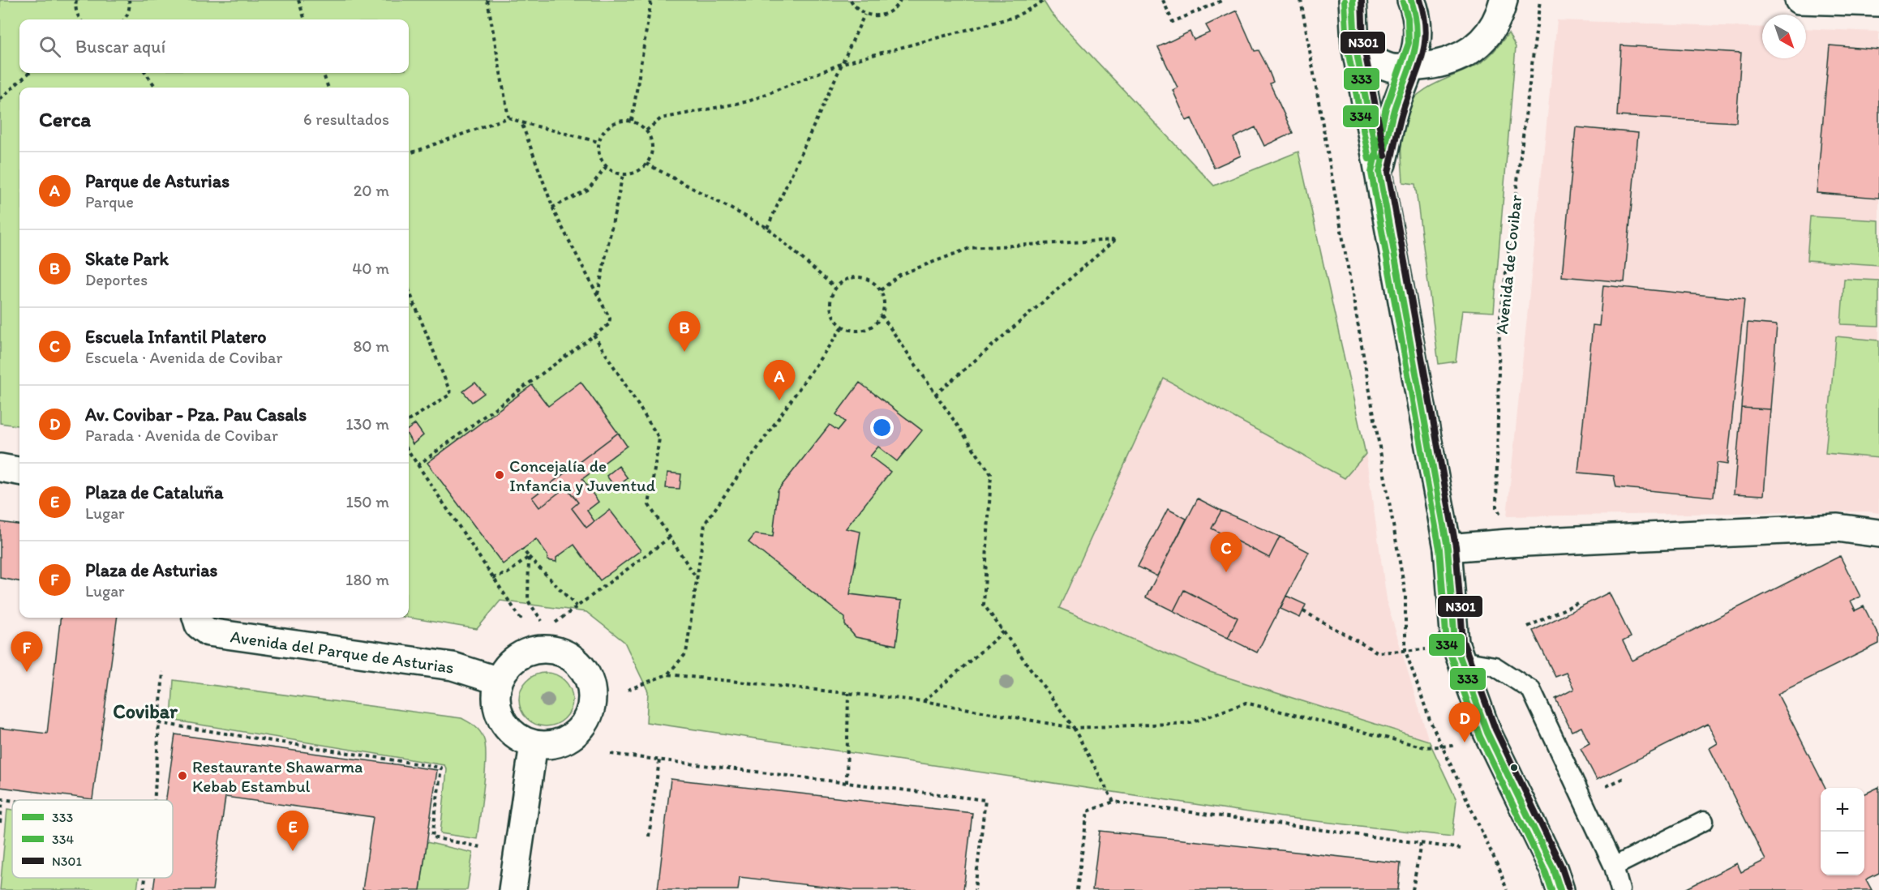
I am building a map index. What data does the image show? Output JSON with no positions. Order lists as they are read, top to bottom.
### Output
{
  "streets": {
    "street": ["Avenida del Parque de Asturias"],
    "path": ["Avenida de Covibar"]
  },
  "districts": ["Covibar"],
  "places": ["Concejalía de Infancia y Juventud", "Restaurante Shawarma Kebab Estambul"],
  "lines": ["transit line 333", "transit line N301", "transit line 334"],
  "legend": ["333", "334", "N301"],
  "north": "bottom right",
  "page": {
    "search": "Buscar aquí",
    "heading": ["Cerca", "6 resultados"],
    "list": [
      {
        "mark": "A",
        "name": "Parque de Asturias",
        "note": "Parque",
        "value": "20 m"
      },
      {
        "mark": "B",
        "name": "Skate Park",
        "note": "Deportes",
        "value": "40 m"
      },
      {
        "mark": "C",
        "name": "Escuela Infantil Platero",
        "note": "Escuela · Avenida de Covibar",
        "value": "80 m"
      },
      {
        "mark": "D",
        "name": "Av. Covibar - Pza. Pau Casals",
        "note": "Parada · Avenida de Covibar",
        "value": "130 m"
      },
      {
        "mark": "E",
        "name": "Plaza de Cataluña",
        "note": "Lugar",
        "value": "150 m"
      },
      {
        "mark": "F",
        "name": "Plaza de Asturias",
        "note": "Lugar",
        "value": "180 m"
      }
    ],
    "pins": [
      "B",
      "A",
      "C",
      "F",
      "D",
      "E"
    ],
    "map_buttons": ["+", "−"]
  }
}
